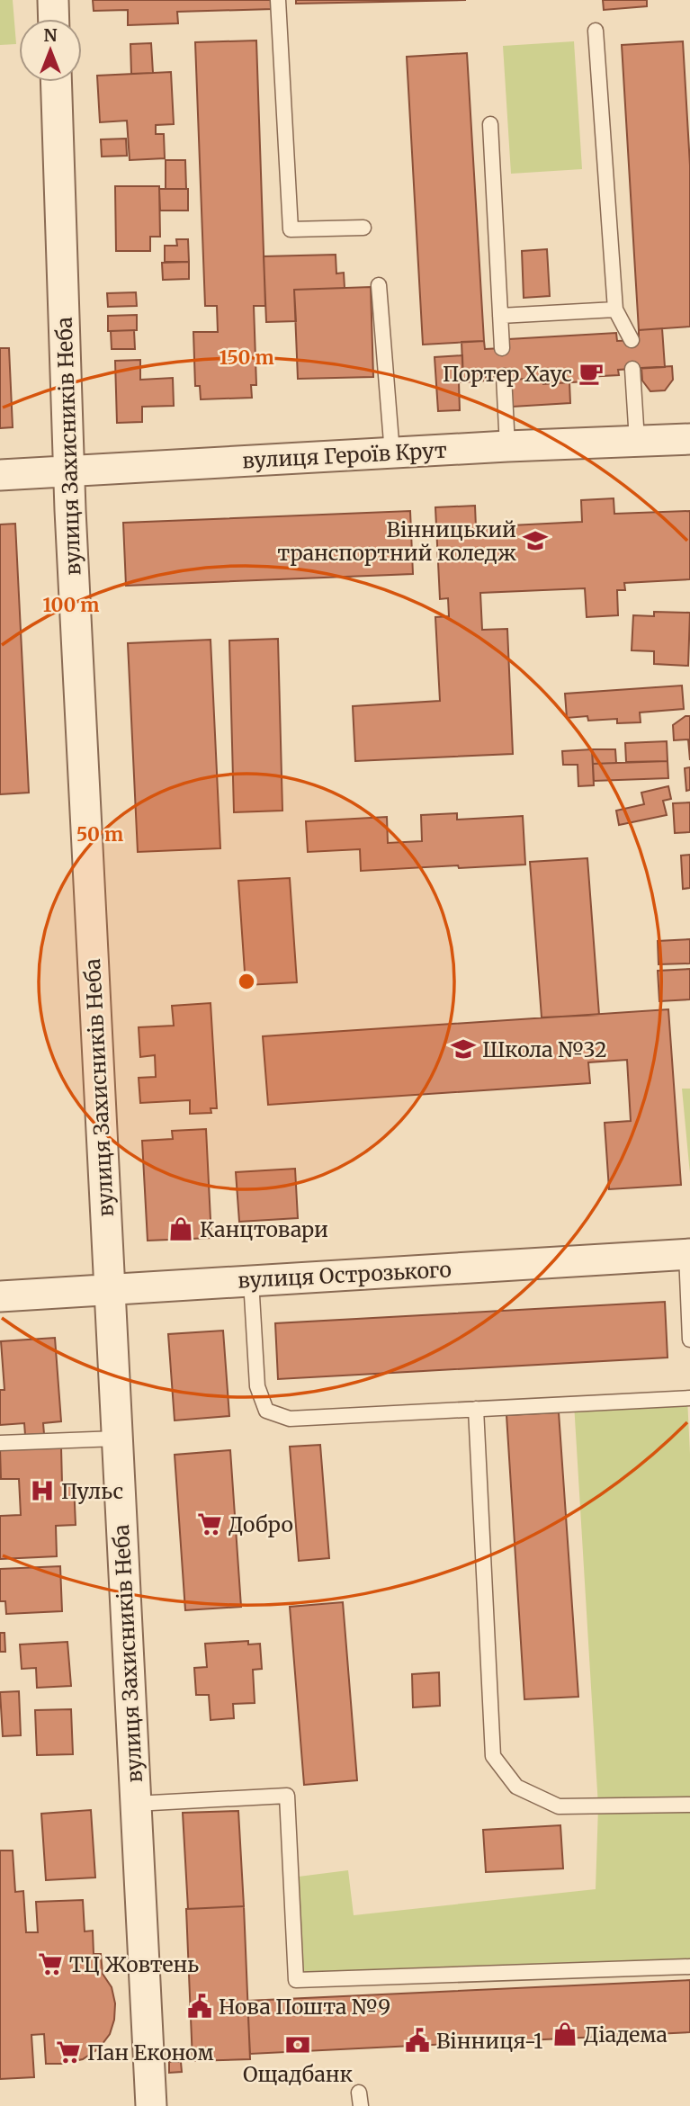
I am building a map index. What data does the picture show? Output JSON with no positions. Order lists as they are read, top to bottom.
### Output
{
  "streets": {
    "street": ["вулиця Захисників Неба", "вулиця Героїв Крут", "вулиця Острозького"]
  },
  "crossings": [
    ["вулиця Захисників Неба", "вулиця Героїв Крут"],
    ["вулиця Захисників Неба", "вулиця Острозького"]
  ],
  "places": {
    "cafe": ["Портер Хаус"],
    "school or university": ["Вінницький транспортний коледж", "Школа №32"],
    "shop": ["Канцтовари", "Діадема"],
    "hospital": ["Пульс"],
    "supermarket": ["Добро", "ТЦ Жовтень", "Пан Економ"],
    "public building": ["Нова Пошта №9", "Вінниця-1"],
    "bank": ["Ощадбанк"]
  },
  "north": "top",
  "rings": ["150 m", "100 m", "50 m"]
}
